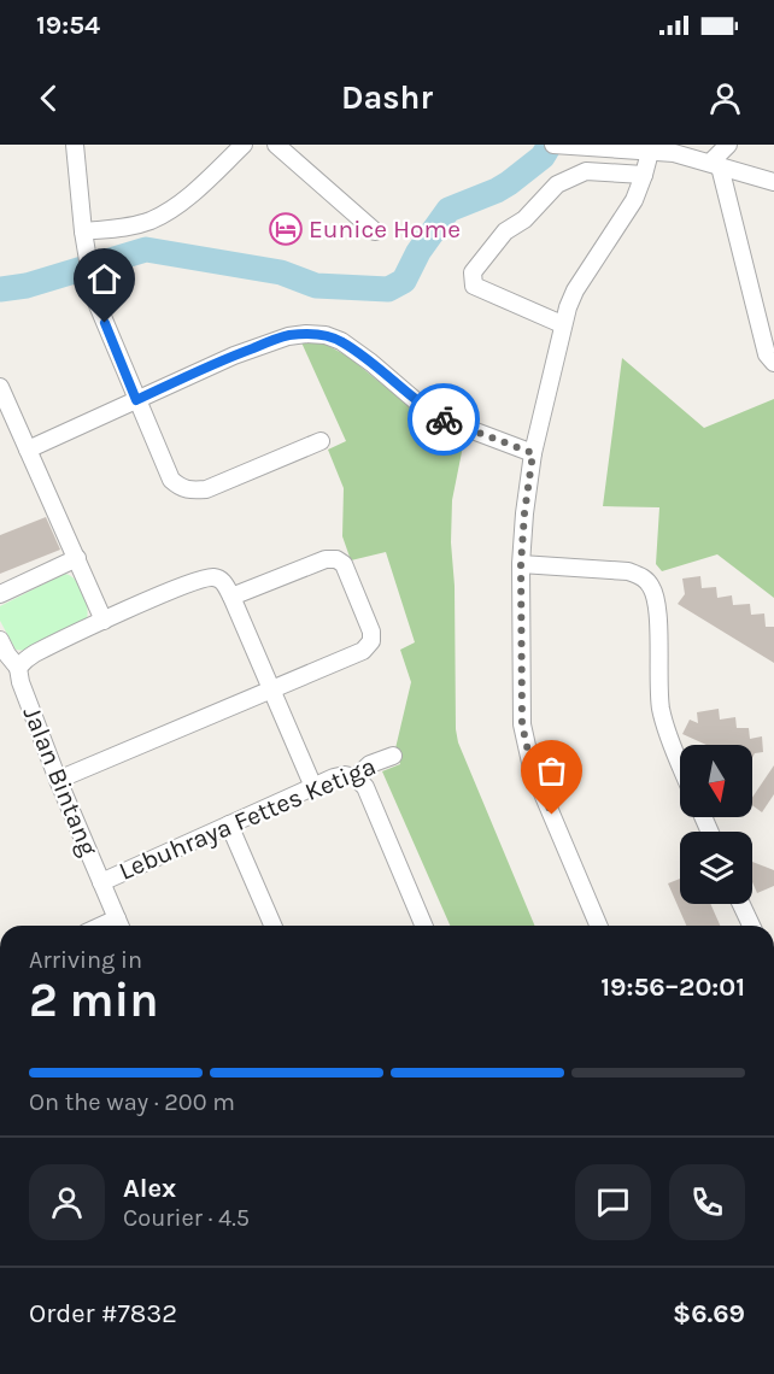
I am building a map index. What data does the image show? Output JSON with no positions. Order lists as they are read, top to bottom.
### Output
{
  "streets": {
    "street": ["Jalan Bintang", "Lebuhraya Fettes Ketiga"]
  },
  "crossings": [
    ["Jalan Bintang", "Lebuhraya Fettes Ketiga"]
  ],
  "places": {
    "hotel": ["Eunice Home"]
  },
  "north": "bottom",
  "page": {
    "status": "19:54",
    "header": "Dashr",
    "heading": ["2 min", "Arriving in", "19:56–20:01"],
    "panel": [
      "Alex",
      "Courier · 4.5",
      "Order #7832",
      "$6.69"
    ],
    "bar": "On the way · 200 m"
  }
}
